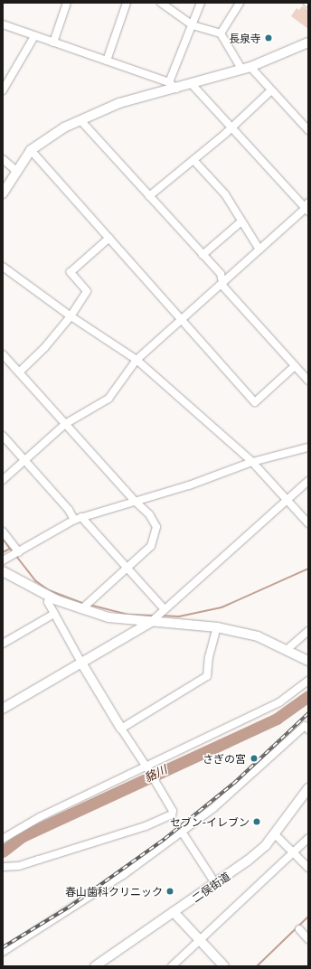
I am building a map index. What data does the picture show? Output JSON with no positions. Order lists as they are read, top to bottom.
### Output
{
  "streets": {
    "street": ["二俣街道"]
  },
  "water": ["貉川"],
  "places": [
    "長泉寺",
    "さぎの宮",
    "セブン-イレブン",
    "春山歯科クリニック"
  ]
}
